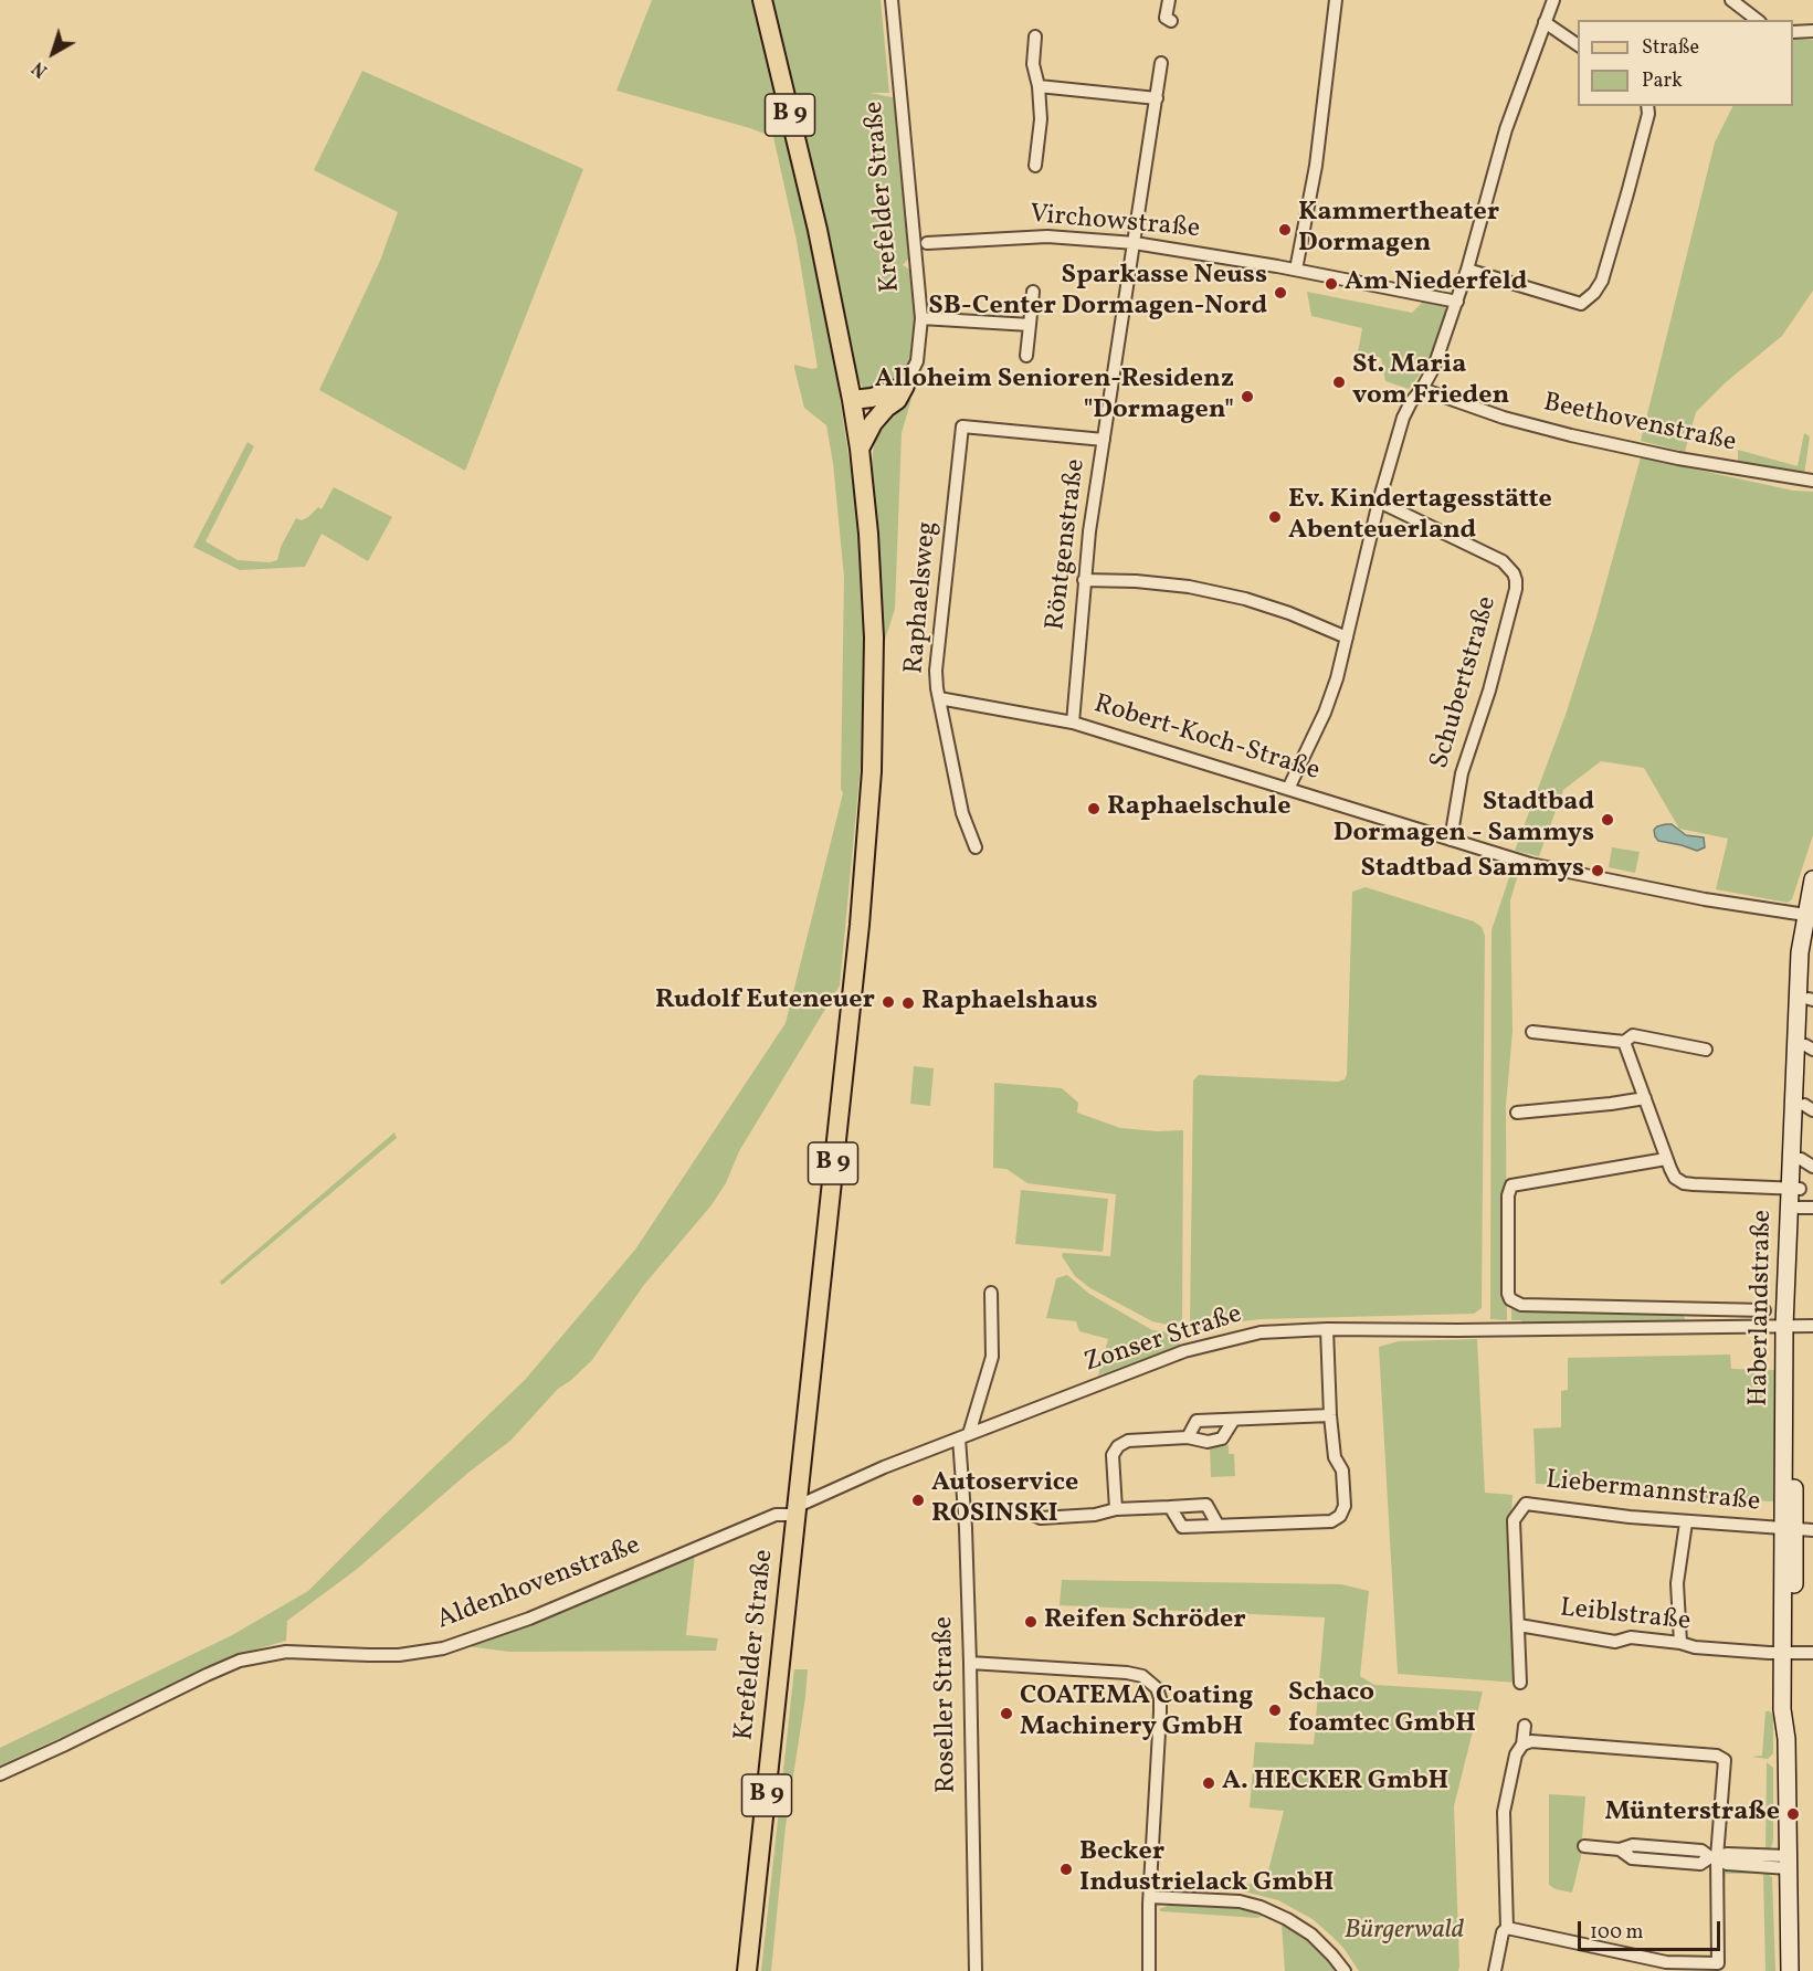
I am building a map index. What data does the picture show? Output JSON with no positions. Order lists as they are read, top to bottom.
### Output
{
  "streets": {
    "main road": ["B 9", "Krefelder Straße"],
    "street": [
      "Virchowstraße",
      "Beethovenstraße",
      "Röntgenstraße",
      "Raphaelsweg",
      "Schubertstraße",
      "Robert-Koch-Straße",
      "Haberlandstraße",
      "Zonser Straße",
      "Liebermannstraße",
      "Aldenhovenstraße",
      "Leiblstraße",
      "Roseller Straße"
    ]
  },
  "crossings": [
    ["B 9", "Krefelder Straße"],
    ["Krefelder Straße", "Zonser Straße"],
    ["Krefelder Straße", "Aldenhovenstraße"],
    ["Virchowstraße", "Röntgenstraße"],
    ["Röntgenstraße", "Raphaelsweg"],
    ["Röntgenstraße", "Robert-Koch-Straße"],
    ["Raphaelsweg", "Robert-Koch-Straße"],
    ["Schubertstraße", "Robert-Koch-Straße"],
    ["Robert-Koch-Straße", "Haberlandstraße"],
    ["Haberlandstraße", "Zonser Straße"],
    ["Haberlandstraße", "Liebermannstraße"],
    ["Haberlandstraße", "Leiblstraße"],
    ["Zonser Straße", "Aldenhovenstraße"],
    ["Zonser Straße", "Roseller Straße"],
    ["Liebermannstraße", "Leiblstraße"]
  ],
  "parks": ["Bürgerwald"],
  "places": [
    "Kammertheater Dormagen",
    "Am Niederfeld",
    "Sparkasse Neuss SB-Center Dormagen-Nord",
    "St. Maria vom Frieden",
    "Alloheim Senioren-Residenz \"Dormagen\"",
    "Ev. Kindertagesstätte Abenteuerland",
    "Raphaelschule",
    "Stadtbad Dormagen - Sammys",
    "Stadtbad Sammys",
    "Rudolf Euteneuer",
    "Raphaelshaus",
    "Autoservice ROSINSKI",
    "Reifen Schröder",
    "Schaco foamtec GmbH",
    "COATEMA Coating Machinery GmbH",
    "A. HECKER GmbH",
    "Münterstraße",
    "Becker Industrielack GmbH"
  ],
  "legend": ["Straße", "Park"],
  "scale_bar": "100 m",
  "north": "bottom left"
}
